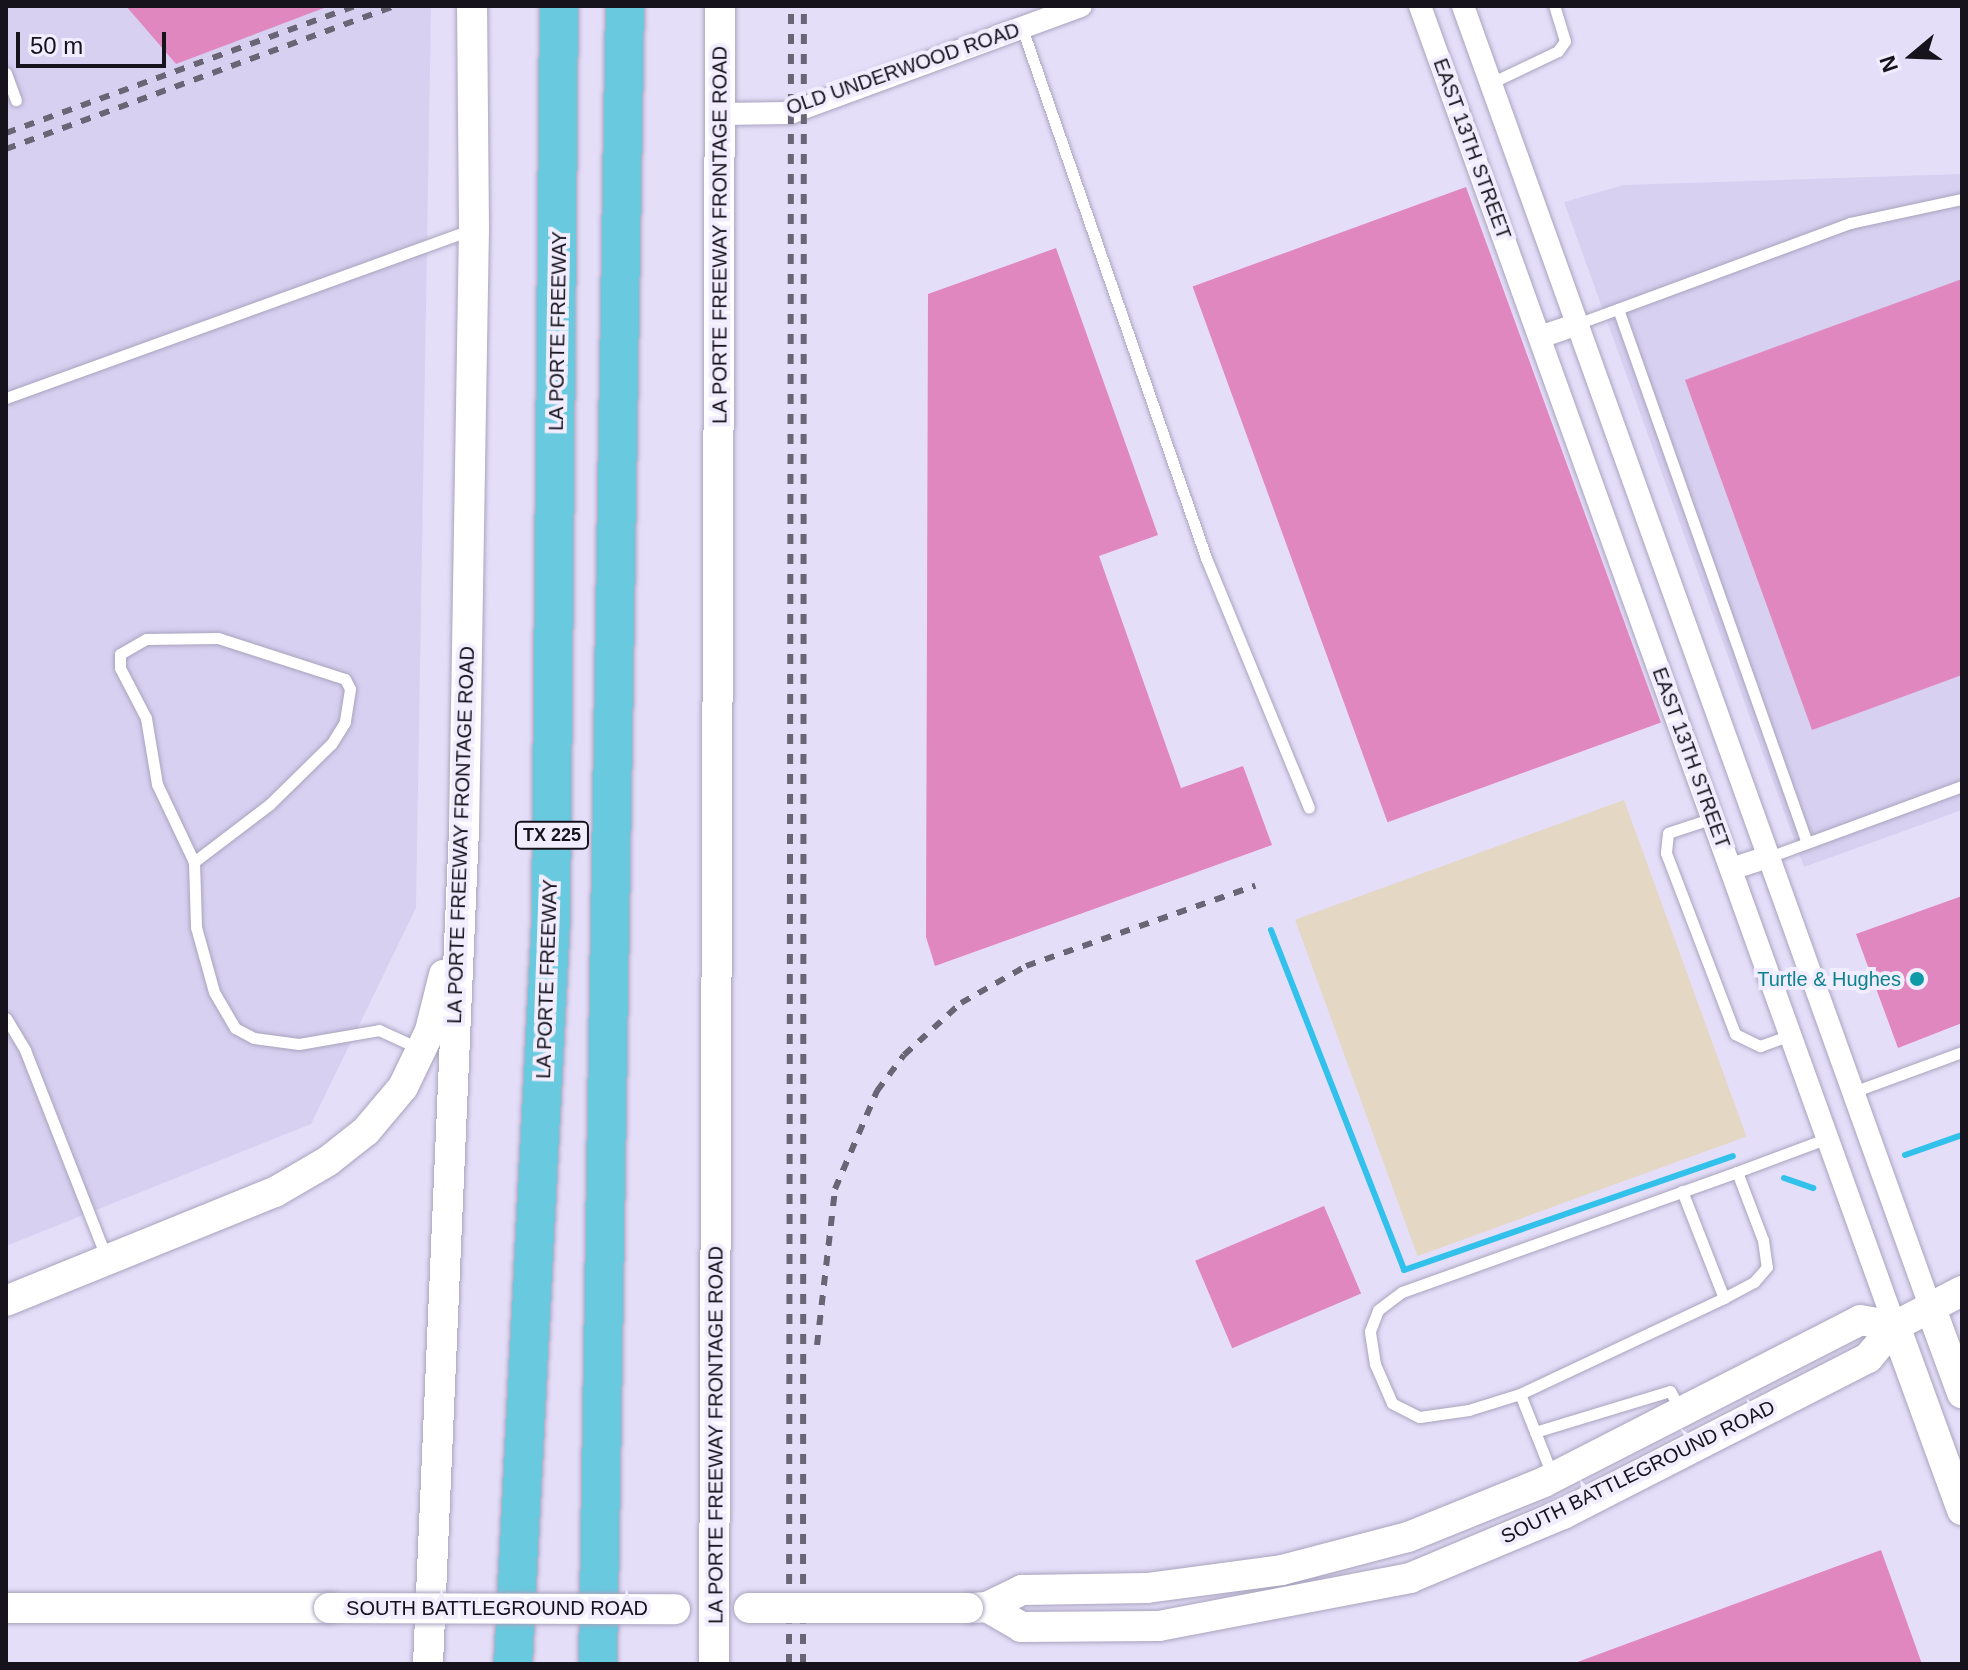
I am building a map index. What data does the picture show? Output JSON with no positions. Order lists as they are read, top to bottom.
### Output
{
  "streets": {
    "highway": ["LA PORTE FREEWAY", "TX 225"],
    "main road": ["EAST 13TH STREET", "LA PORTE FREEWAY FRONTAGE ROAD", "SOUTH BATTLEGROUND ROAD"],
    "street": ["OLD UNDERWOOD ROAD"]
  },
  "crossings": [
    ["OLD UNDERWOOD ROAD", "LA PORTE FREEWAY FRONTAGE ROAD"],
    ["EAST 13TH STREET", "SOUTH BATTLEGROUND ROAD"],
    ["LA PORTE FREEWAY FRONTAGE ROAD", "SOUTH BATTLEGROUND ROAD"]
  ],
  "places": ["Turtle & Hughes"],
  "scale_bar": "50 m",
  "north": "left"
}
